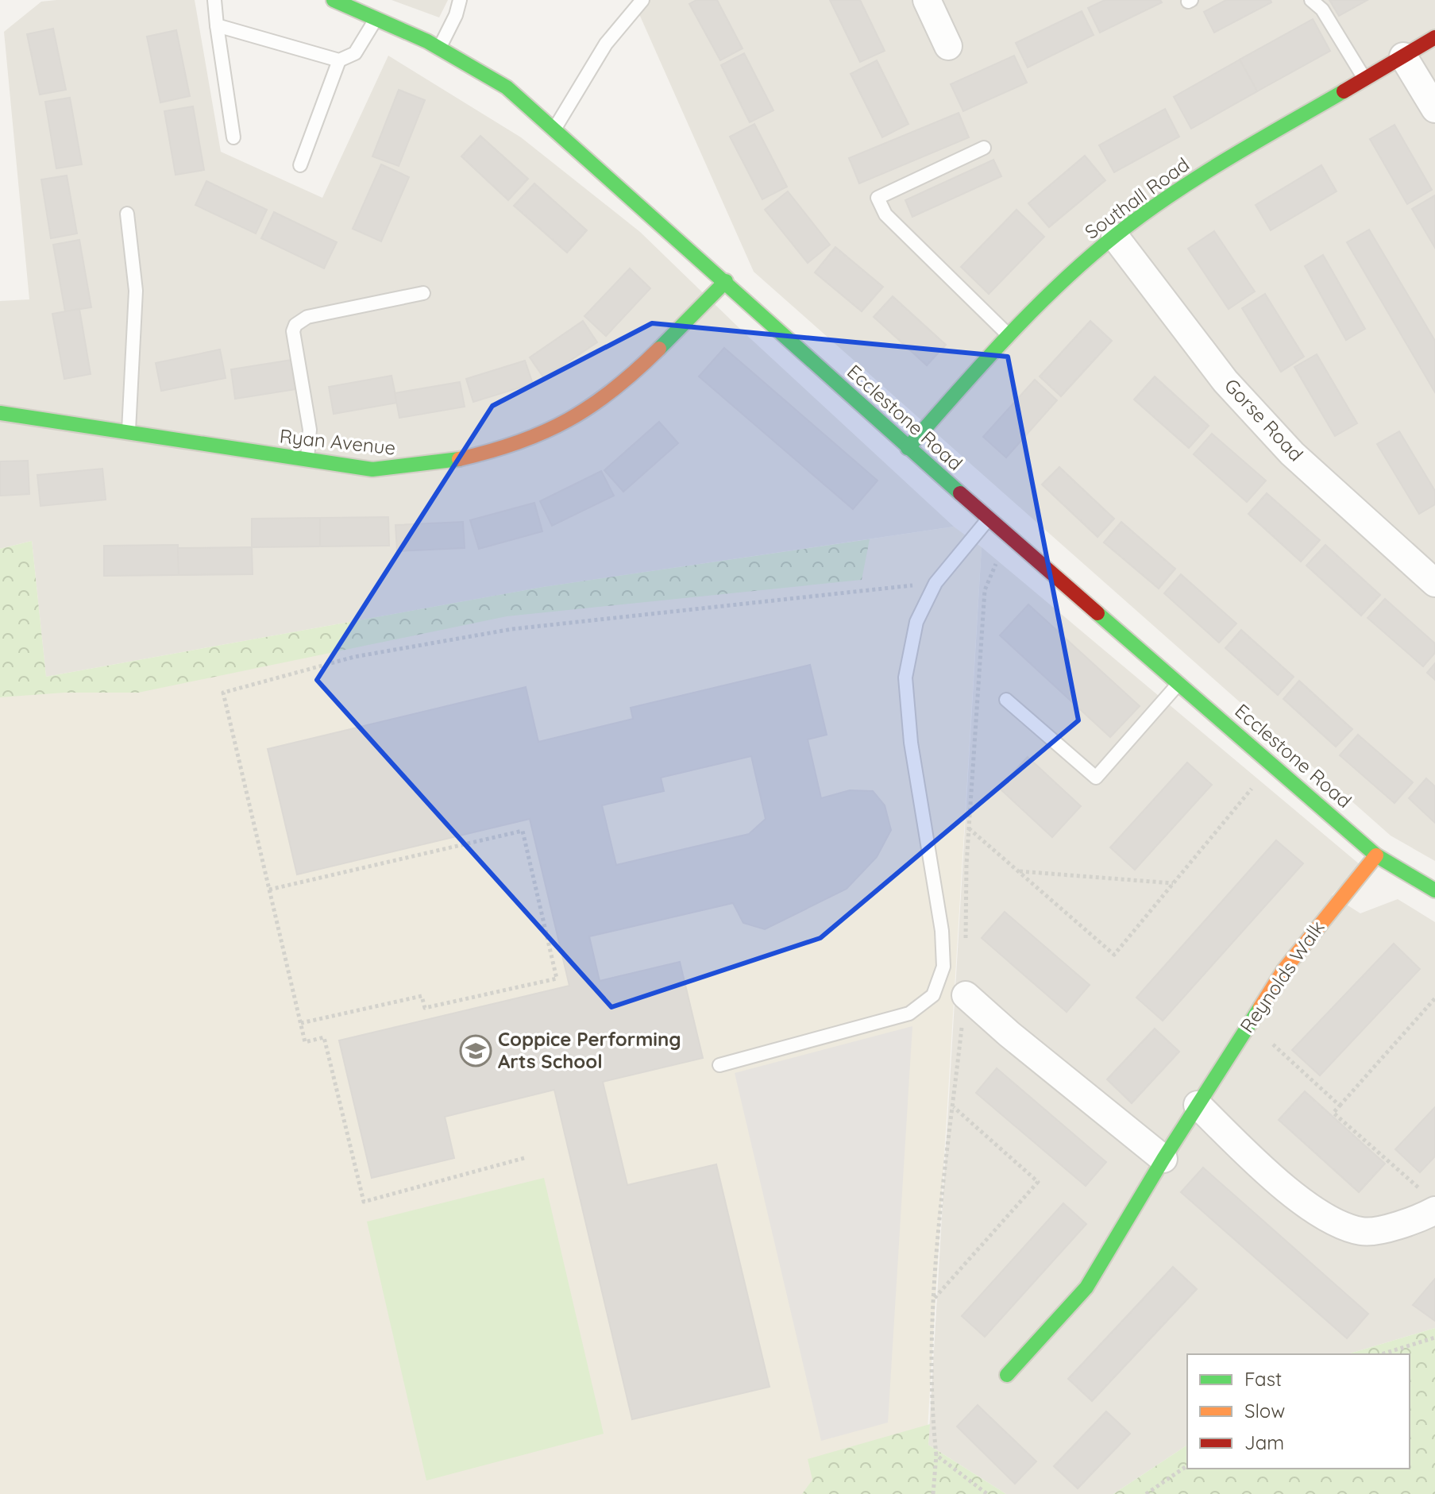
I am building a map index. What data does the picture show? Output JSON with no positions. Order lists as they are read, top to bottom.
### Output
{
  "streets": {
    "street": [
      "Southall Road",
      "Ecclestone Road",
      "Gorse Road",
      "Ryan Avenue",
      "Reynolds Walk"
    ]
  },
  "crossings": [
    ["Southall Road", "Ecclestone Road"],
    ["Southall Road", "Gorse Road"],
    ["Ecclestone Road", "Ryan Avenue"],
    ["Ecclestone Road", "Reynolds Walk"]
  ],
  "places": {
    "school or university": ["Coppice Performing Arts School"]
  },
  "legend": ["Fast", "Slow", "Jam"]
}
